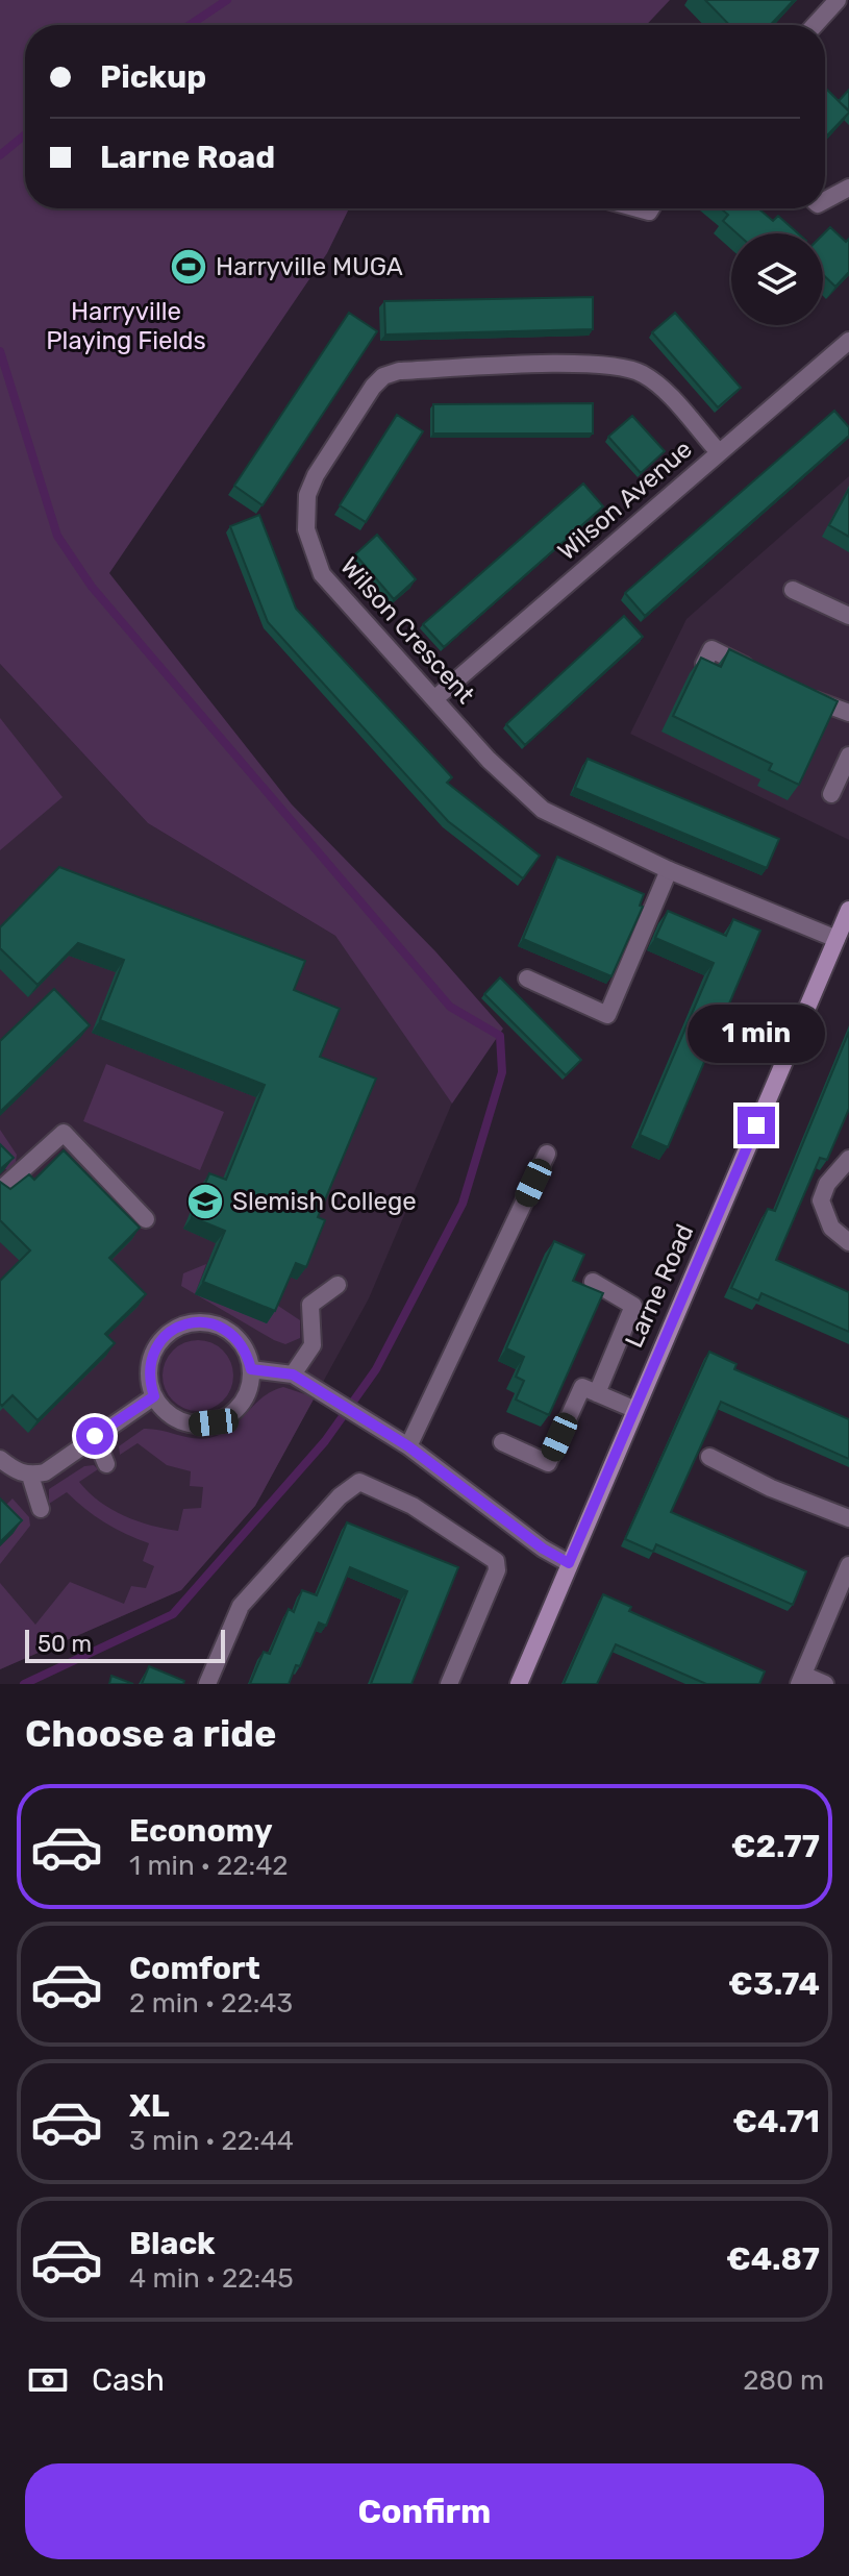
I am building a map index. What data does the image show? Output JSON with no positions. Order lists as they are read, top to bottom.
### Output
{
  "streets": {
    "street": ["Wilson Avenue", "Wilson Crescent", "Larne Road"]
  },
  "crossings": [
    ["Wilson Avenue", "Wilson Crescent"],
    ["Wilson Crescent", "Larne Road"]
  ],
  "parks": ["Harryville Playing Fields"],
  "places": {
    "sports": ["Harryville MUGA"],
    "school or university": ["Slemish College"]
  },
  "scale_bar": "50 m",
  "page": {
    "banner": ["Pickup", "Larne Road"],
    "bubble": "1 min",
    "scale": "50 m",
    "heading": "Choose a ride",
    "list": [
      {
        "name": "Economy",
        "note": "1 min · 22:42",
        "value": "€2.77"
      },
      {
        "name": "Comfort",
        "note": "2 min · 22:43",
        "value": "€3.74"
      },
      {
        "name": "XL",
        "note": "3 min · 22:44",
        "value": "€4.71"
      },
      {
        "name": "Black",
        "note": "4 min · 22:45",
        "value": "€4.87"
      }
    ],
    "pay": ["Cash", "280 m"],
    "buttons": "Confirm"
  }
}
